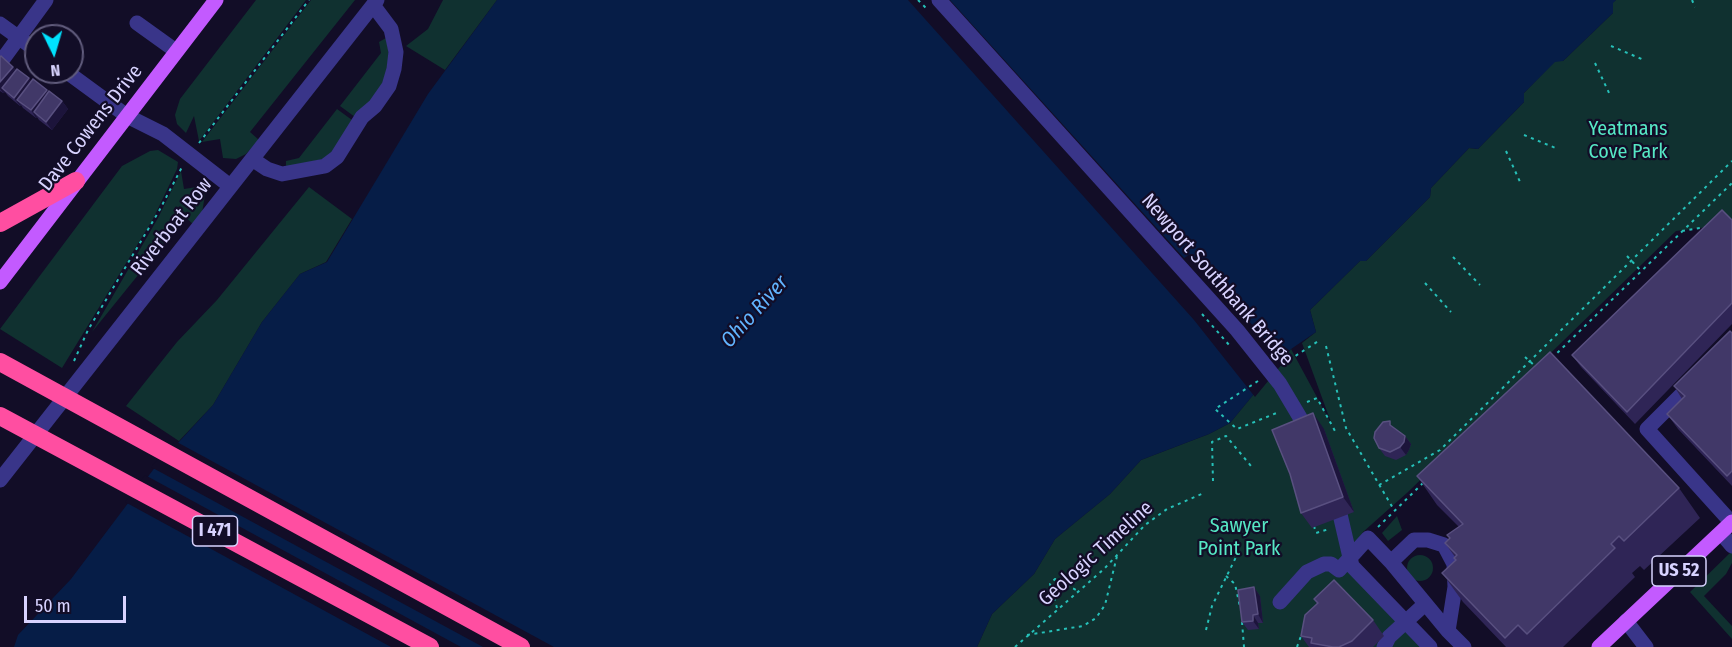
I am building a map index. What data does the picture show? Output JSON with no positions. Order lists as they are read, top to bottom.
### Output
{
  "streets": {
    "highway": ["I 471"],
    "main road": ["Dave Cowens Drive", "US 52"],
    "street": ["Riverboat Row", "Newport Southbank Bridge"],
    "path": ["Geologic Timeline"]
  },
  "water": ["Ohio River"],
  "parks": ["Yeatmans Cove Park", "Sawyer Point Park"],
  "scale_bar": "50 m",
  "north": "bottom"
}
